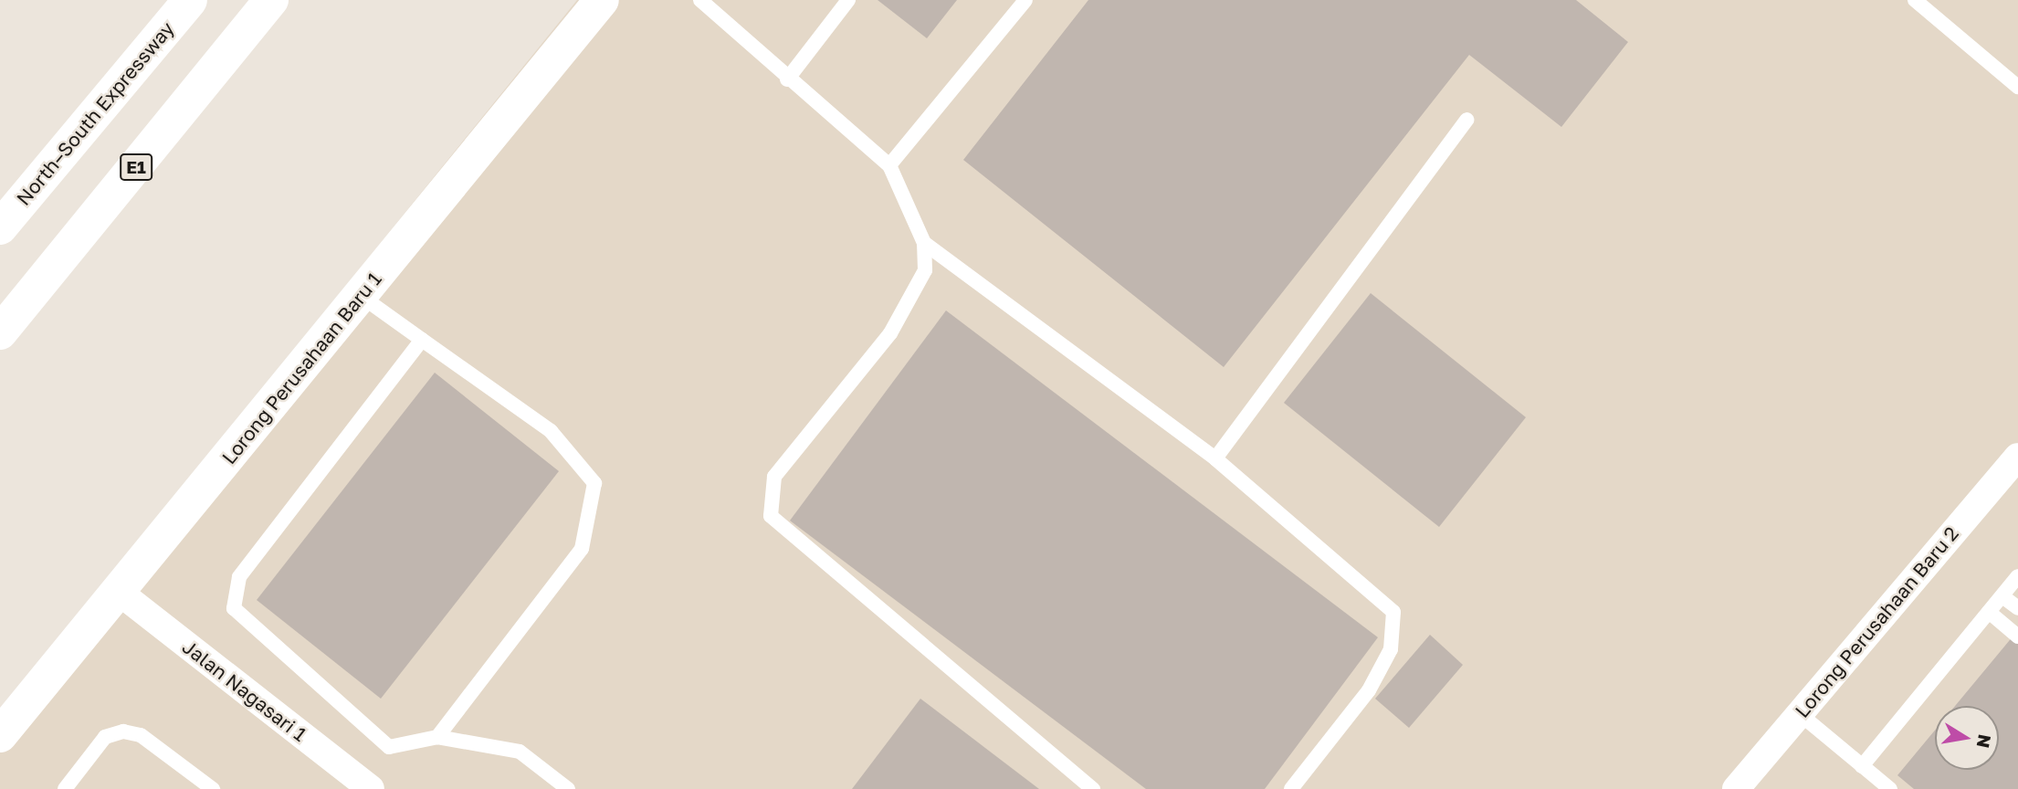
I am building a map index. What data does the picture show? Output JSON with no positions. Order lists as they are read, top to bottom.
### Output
{
  "streets": {
    "main road": ["North–South Expressway", "E1", "Lorong Perusahaan Baru 1"],
    "street": ["Lorong Perusahaan Baru 2", "Jalan Nagasari 1"]
  },
  "crossings": [
    ["Lorong Perusahaan Baru 1", "Jalan Nagasari 1"]
  ],
  "north": "right"
}
